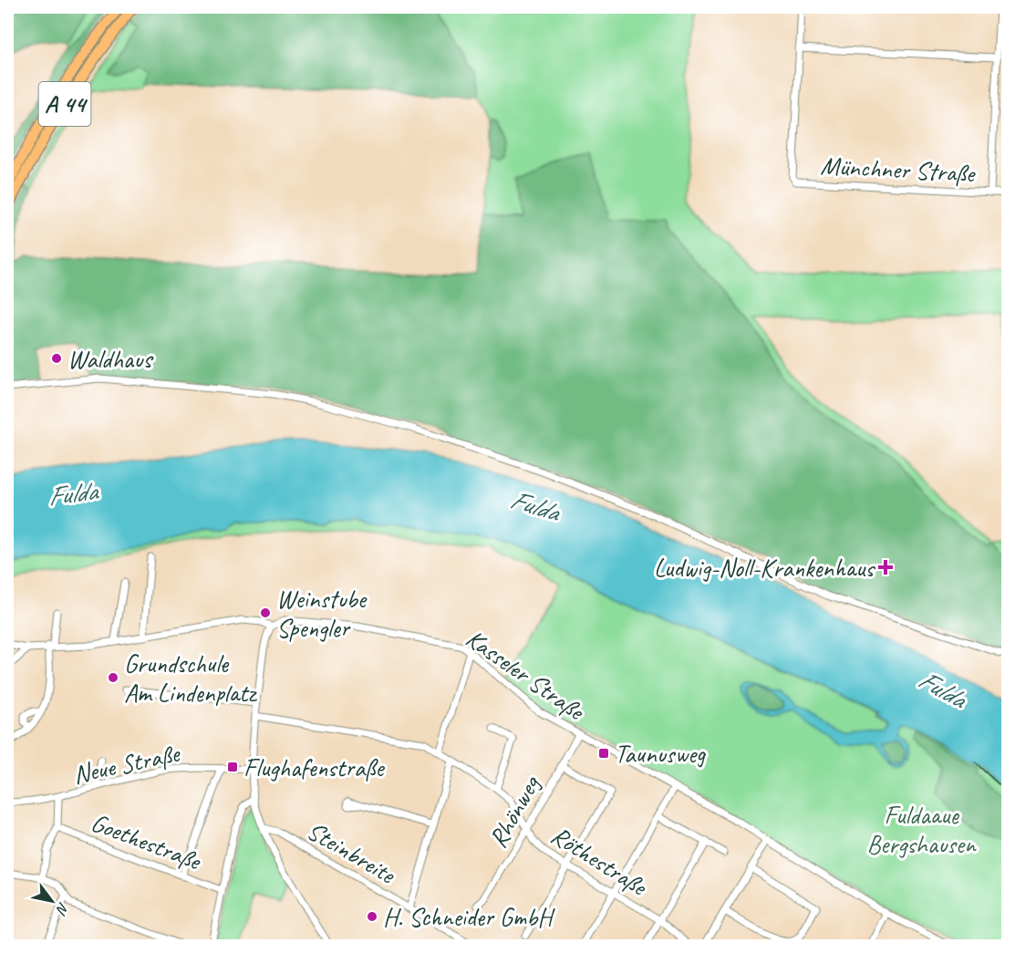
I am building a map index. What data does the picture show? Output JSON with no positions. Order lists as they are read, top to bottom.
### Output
{
  "streets": {
    "highway": ["A 44"],
    "street": [
      "Münchner Straße",
      "Kasseler Straße",
      "Neue Straße",
      "Rhönweg",
      "Goethestraße",
      "Steinbreite",
      "Röthestraße"
    ]
  },
  "crossings": [
    ["Kasseler Straße", "Rhönweg"],
    ["Rhönweg", "Röthestraße"]
  ],
  "water": ["Fulda"],
  "parks": ["Fuldaaue Bergshausen"],
  "places": {
    "other": [
      "Waldhaus",
      "Weinstube Spengler",
      "Grundschule Am Lindenplatz",
      "H. Schneider GmbH"
    ],
    "health": ["Ludwig-Noll-Krankenhaus"],
    "transit": ["Taunusweg", "Flughafenstraße"]
  },
  "north": "bottom right"
}
